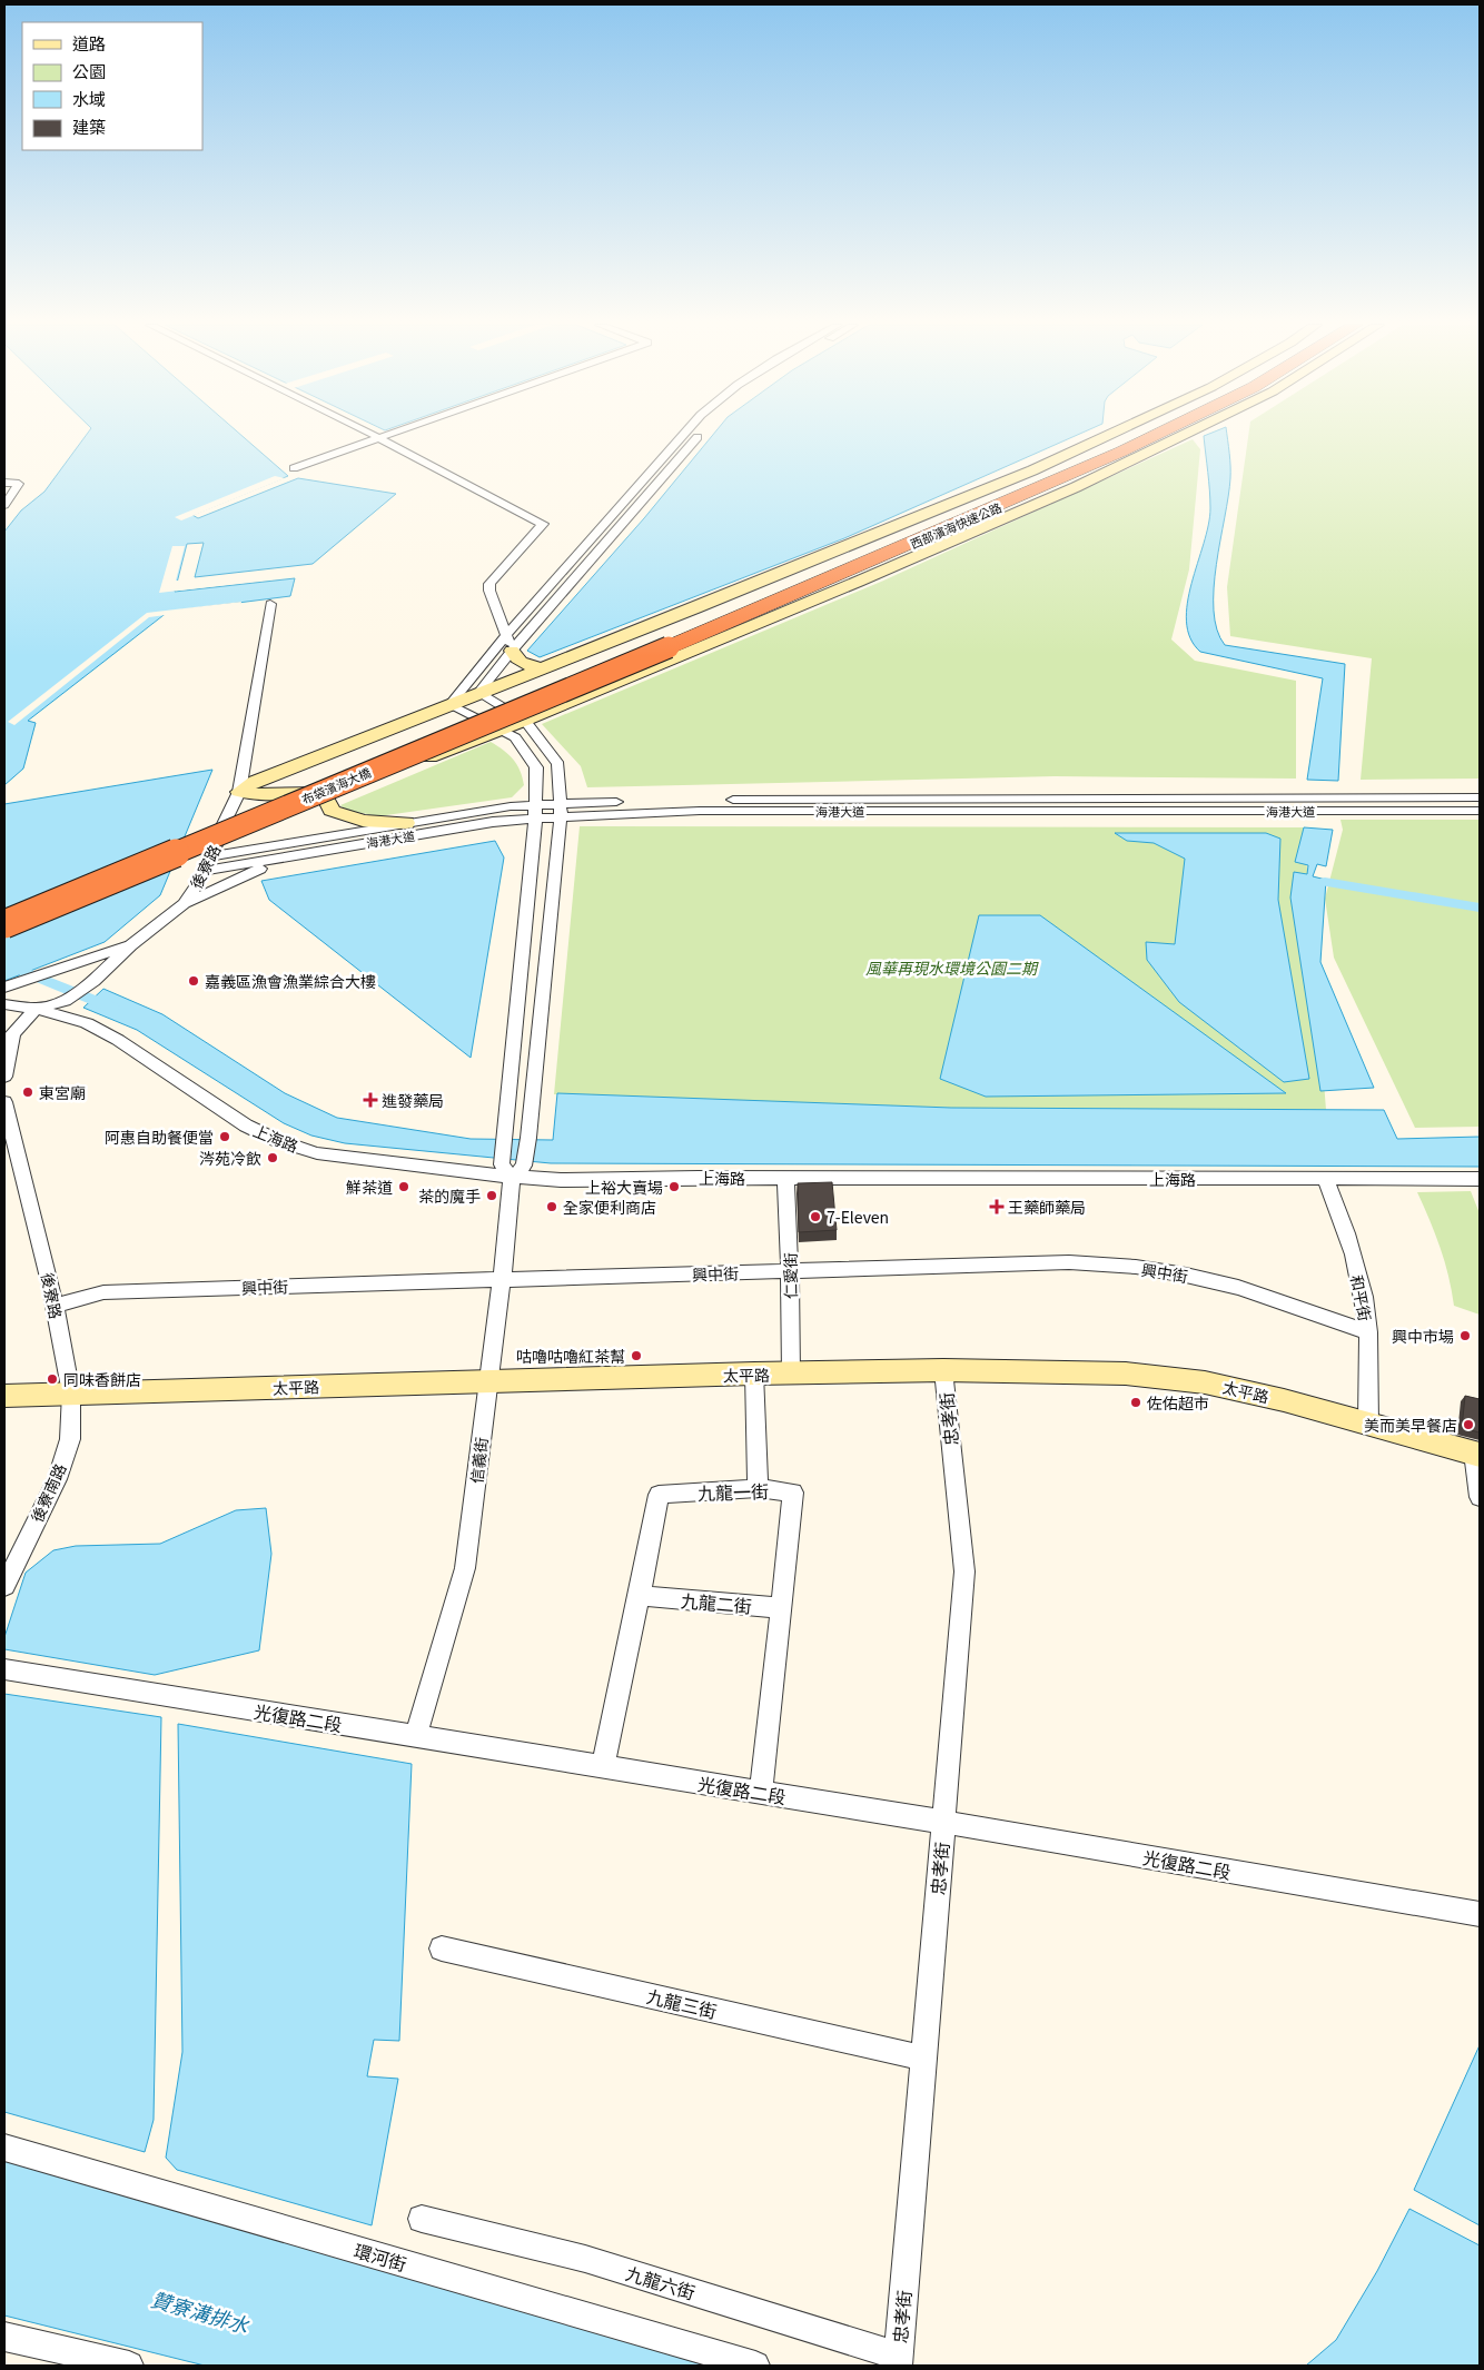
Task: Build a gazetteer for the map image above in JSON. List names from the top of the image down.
{
  "streets": {
    "highway": ["西部濱海快速公路", "布袋濱海大橋"],
    "street": [
      "海港大道",
      "後寮路",
      "上海路",
      "興中街",
      "仁愛街",
      "和平街",
      "太平路",
      "忠孝街",
      "信義街",
      "九龍一街",
      "後寮南路",
      "九龍二街",
      "光復路二段",
      "九龍三街",
      "環河街",
      "九龍六街"
    ]
  },
  "crossings": [
    ["西部濱海快速公路", "布袋濱海大橋"],
    ["海港大道", "後寮路"],
    ["後寮路", "上海路"],
    ["後寮路", "興中街"],
    ["後寮路", "太平路"],
    ["後寮路", "後寮南路"],
    ["上海路", "仁愛街"],
    ["上海路", "和平街"],
    ["上海路", "信義街"],
    ["興中街", "仁愛街"],
    ["興中街", "和平街"],
    ["興中街", "信義街"],
    ["仁愛街", "太平路"],
    ["和平街", "太平路"],
    ["太平路", "忠孝街"],
    ["太平路", "信義街"],
    ["太平路", "後寮南路"],
    ["忠孝街", "光復路二段"],
    ["忠孝街", "九龍三街"],
    ["忠孝街", "九龍六街"],
    ["信義街", "光復路二段"],
    ["九龍一街", "九龍二街"]
  ],
  "water": ["贊寮溝排水"],
  "parks": ["風華再現水環境公園二期"],
  "places": {
    "other": [
      "嘉義區漁會漁業綜合大樓",
      "東宮廟",
      "阿惠自助餐便當",
      "涔苑冷飲",
      "鮮茶道",
      "上裕大賣場",
      "茶的魔手",
      "全家便利商店",
      "7-Eleven",
      "興中市場",
      "咕嚕咕嚕紅茶幫",
      "同味香餅店",
      "佐佑超市",
      "美而美早餐店"
    ],
    "health": ["進發藥局", "王藥師藥局"]
  },
  "legend": [
    "道路",
    "公園",
    "水域",
    "建築"
  ]
}
